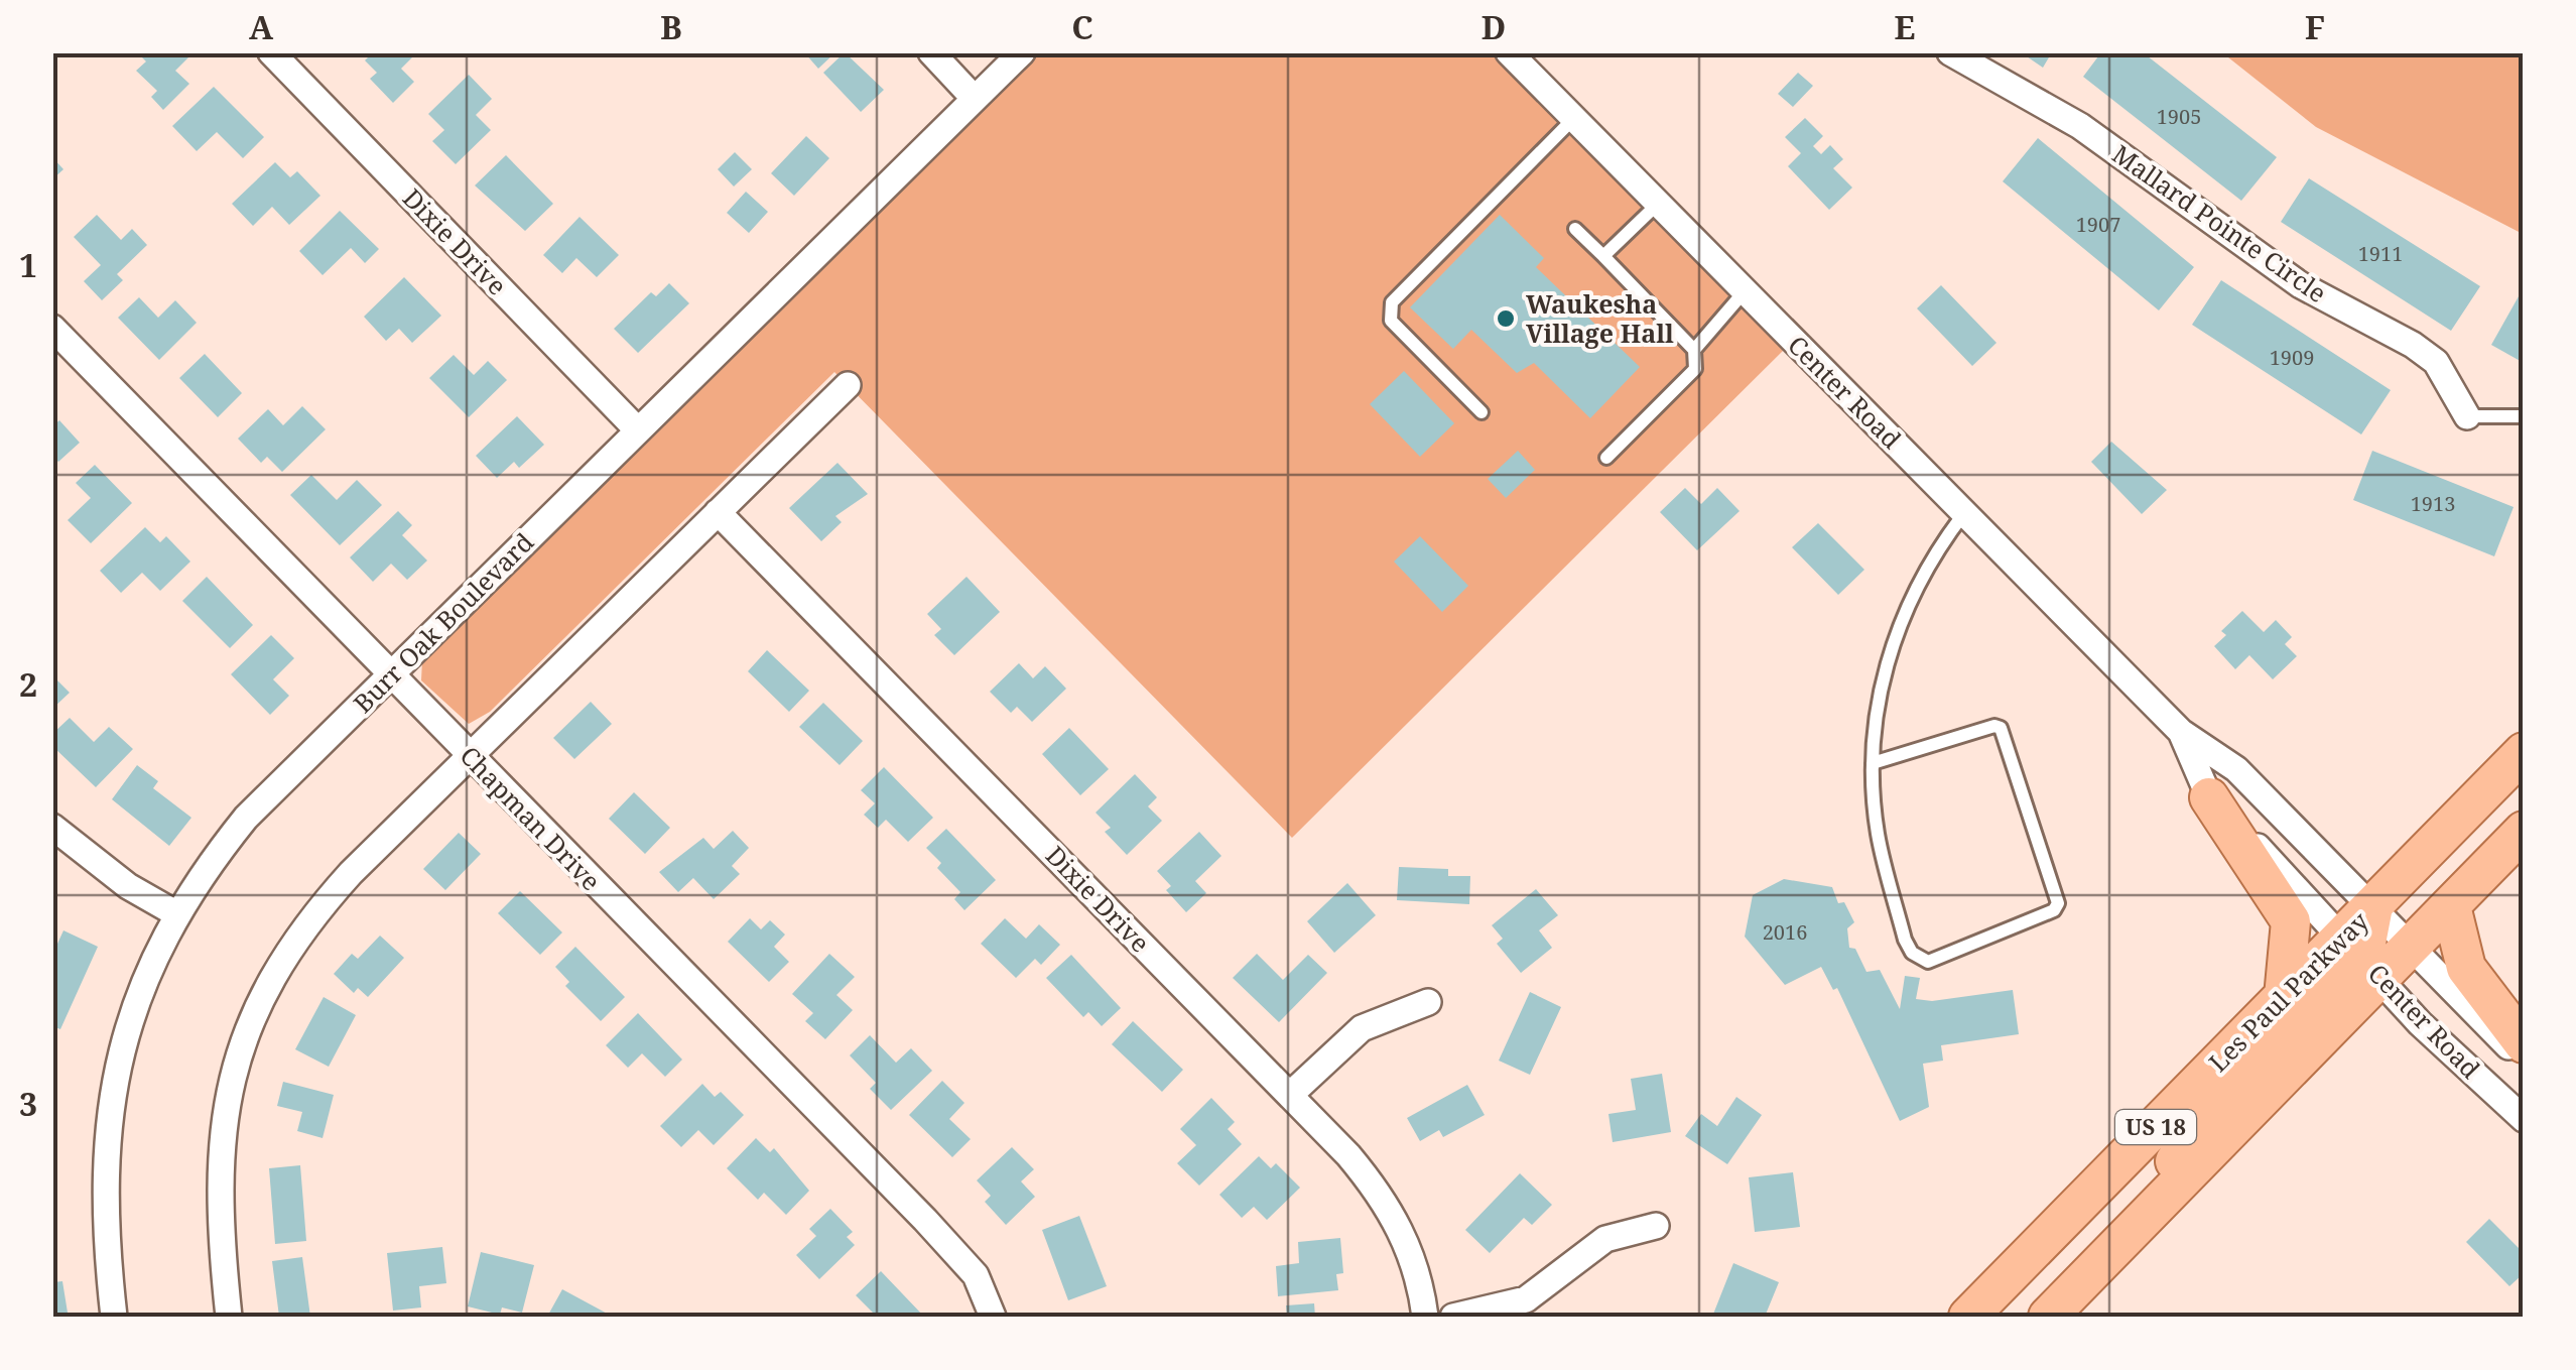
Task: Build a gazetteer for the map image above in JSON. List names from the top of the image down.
{
  "streets": {
    "main road": ["Les Paul Parkway", "US 18"],
    "street": [
      "Mallard Pointe Circle",
      "Dixie Drive",
      "Center Road",
      "Burr Oak Boulevard",
      "Chapman Drive"
    ]
  },
  "crossings": [
    ["Dixie Drive", "Burr Oak Boulevard"],
    ["Center Road", "Les Paul Parkway"],
    ["Burr Oak Boulevard", "Chapman Drive"]
  ],
  "places": ["Waukesha Village Hall"],
  "house_numbers": [
    "1905",
    "1907",
    "1911",
    "1909",
    "1913",
    "2016"
  ],
  "grid": {
    "columns": [
      "A",
      "B",
      "C",
      "D",
      "E",
      "F"
    ],
    "rows": ["1", "2", "3"]
  }
}
